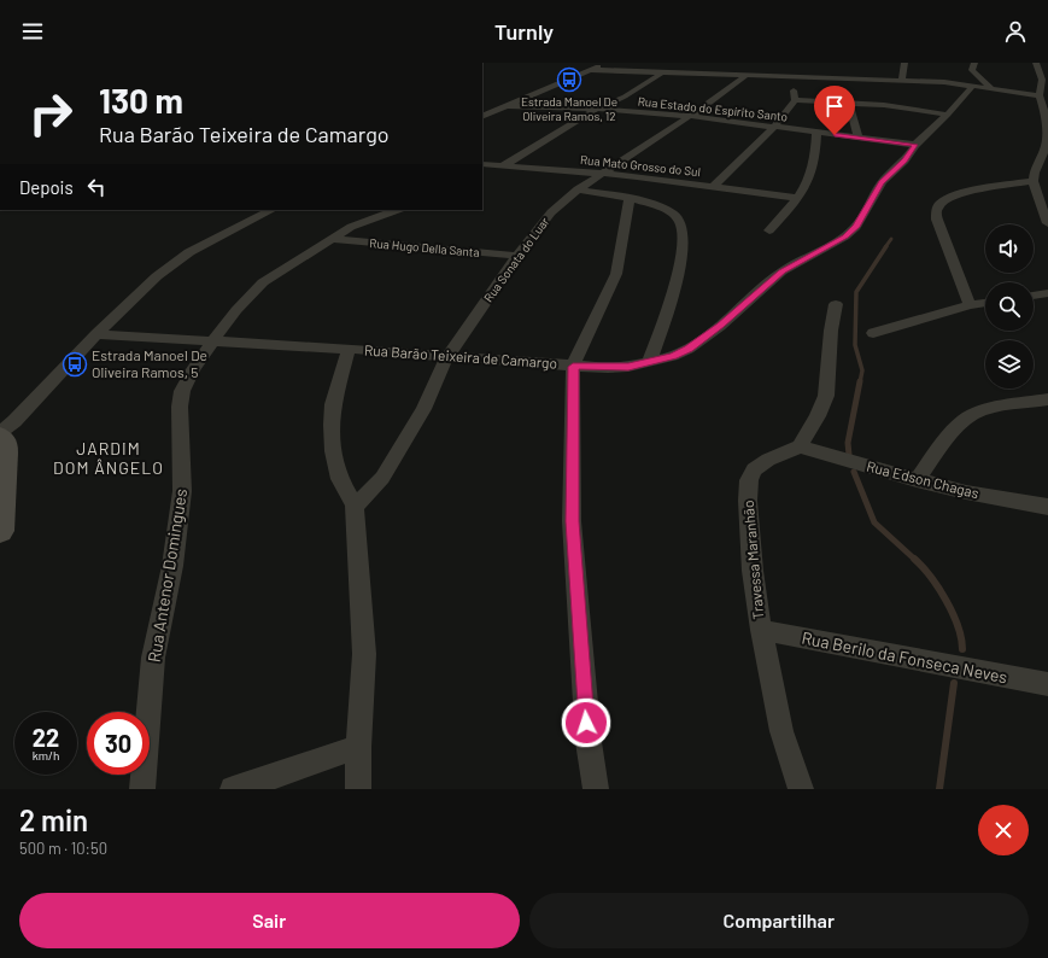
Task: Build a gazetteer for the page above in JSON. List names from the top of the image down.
{
  "streets": {
    "street": [
      "Rua Estado do Espírito Santo",
      "Rua Mato Grosso do Sul",
      "Rua Hugo Della Santa",
      "Rua Sonata do Luar",
      "Rua Barão Teixeira de Camargo",
      "Rua Edson Chagas",
      "Travessa Maranhão",
      "Rua Antenor Domingues",
      "Rua Berilo da Fonseca Neves"
    ]
  },
  "crossings": [
    ["Rua Estado do Espírito Santo", "Rua Sonata do Luar"],
    ["Rua Estado do Espírito Santo", "Rua Barão Teixeira de Camargo"],
    ["Rua Mato Grosso do Sul", "Rua Sonata do Luar"],
    ["Rua Hugo Della Santa", "Rua Sonata do Luar"],
    ["Rua Hugo Della Santa", "Rua Antenor Domingues"],
    ["Rua Sonata do Luar", "Rua Barão Teixeira de Camargo"],
    ["Rua Barão Teixeira de Camargo", "Rua Antenor Domingues"],
    ["Rua Edson Chagas", "Travessa Maranhão"],
    ["Travessa Maranhão", "Rua Berilo da Fonseca Neves"]
  ],
  "districts": ["JARDIM DOM ÂNGELO"],
  "places": {
    "bus stop": ["Estrada Manoel De Oliveira Ramos, 12", "Estrada Manoel De Oliveira Ramos, 5"]
  },
  "page": {
    "header": "Turnly",
    "turn": ["130 m", "Rua Barão Teixeira de Camargo"],
    "then": "Depois",
    "speed": "22 km/h",
    "limit": "30",
    "heading": ["2 min", "500 m · 10:50"],
    "buttons": ["Sair", "Compartilhar"]
  }
}
